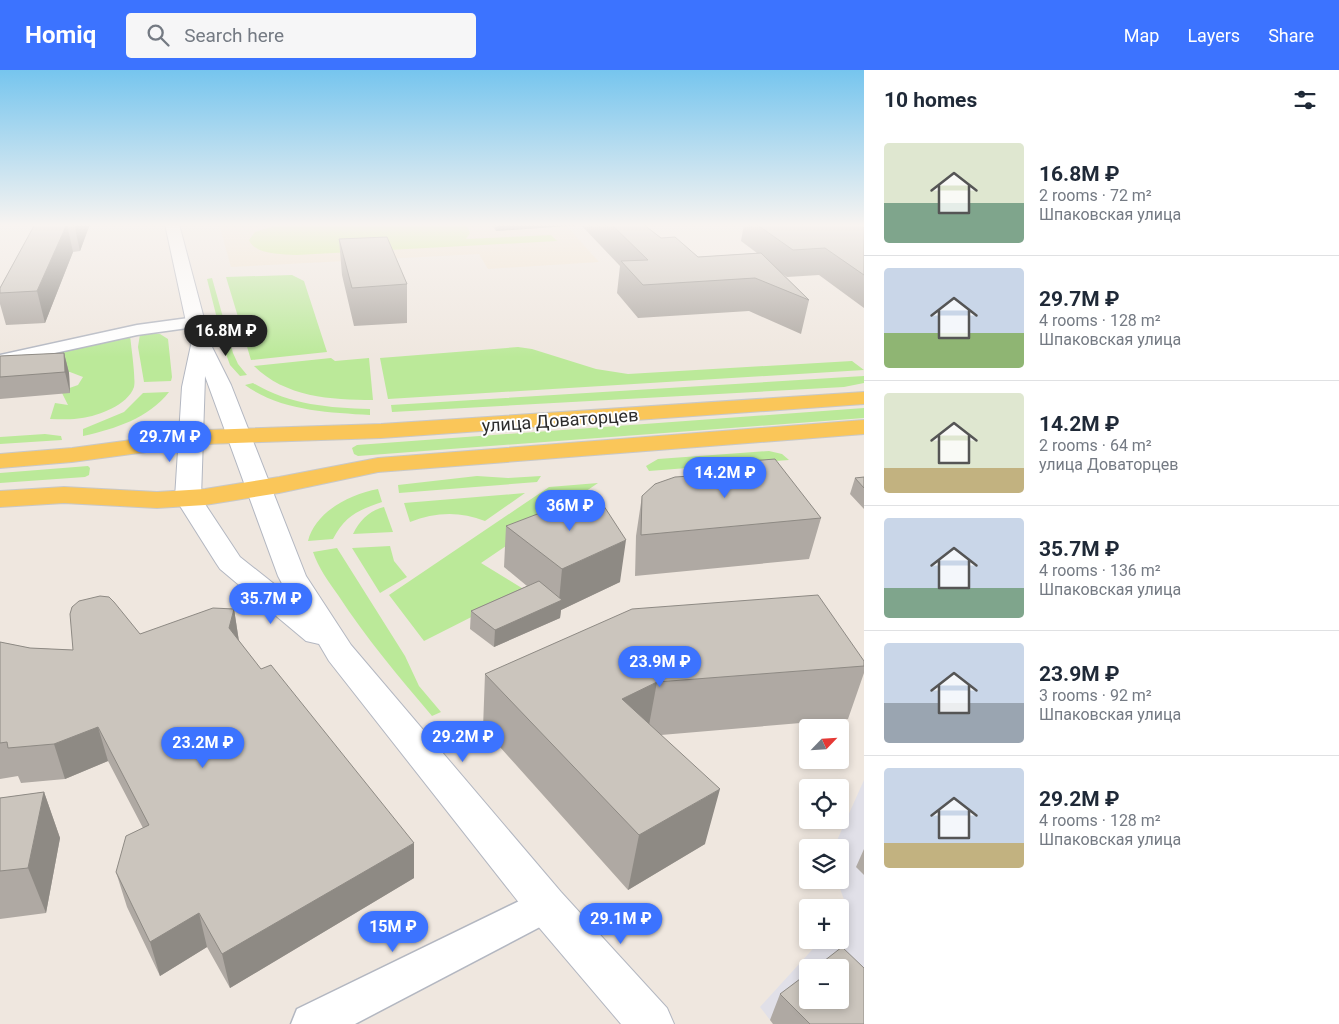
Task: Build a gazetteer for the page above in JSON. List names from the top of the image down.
{
  "streets": {
    "main road": ["улица Доваторцев"]
  },
  "north": "top right",
  "page": {
    "header": "Homiq",
    "search": "Search here",
    "nav": ["Map", "Layers", "Share"],
    "heading": "10 homes",
    "list": [
      {
        "name": "16.8M ₽",
        "note": "2 rooms · 72 m² · Шпаковская улица"
      },
      {
        "name": "29.7M ₽",
        "note": "4 rooms · 128 m² · Шпаковская улица"
      },
      {
        "name": "14.2M ₽",
        "note": "2 rooms · 64 m² · улица Доваторцев"
      },
      {
        "name": "35.7M ₽",
        "note": "4 rooms · 136 m² · Шпаковская улица"
      },
      {
        "name": "23.9M ₽",
        "note": "3 rooms · 92 m² · Шпаковская улица"
      },
      {
        "name": "29.2M ₽",
        "note": "4 rooms · 128 m² · Шпаковская улица"
      }
    ],
    "price": [
      "16.8M ₽",
      "29.7M ₽",
      "14.2M ₽",
      "36M ₽",
      "35.7M ₽",
      "23.9M ₽",
      "29.2M ₽",
      "23.2M ₽",
      "29.1M ₽",
      "15M ₽"
    ],
    "map_buttons": ["+", "−"]
  }
}
